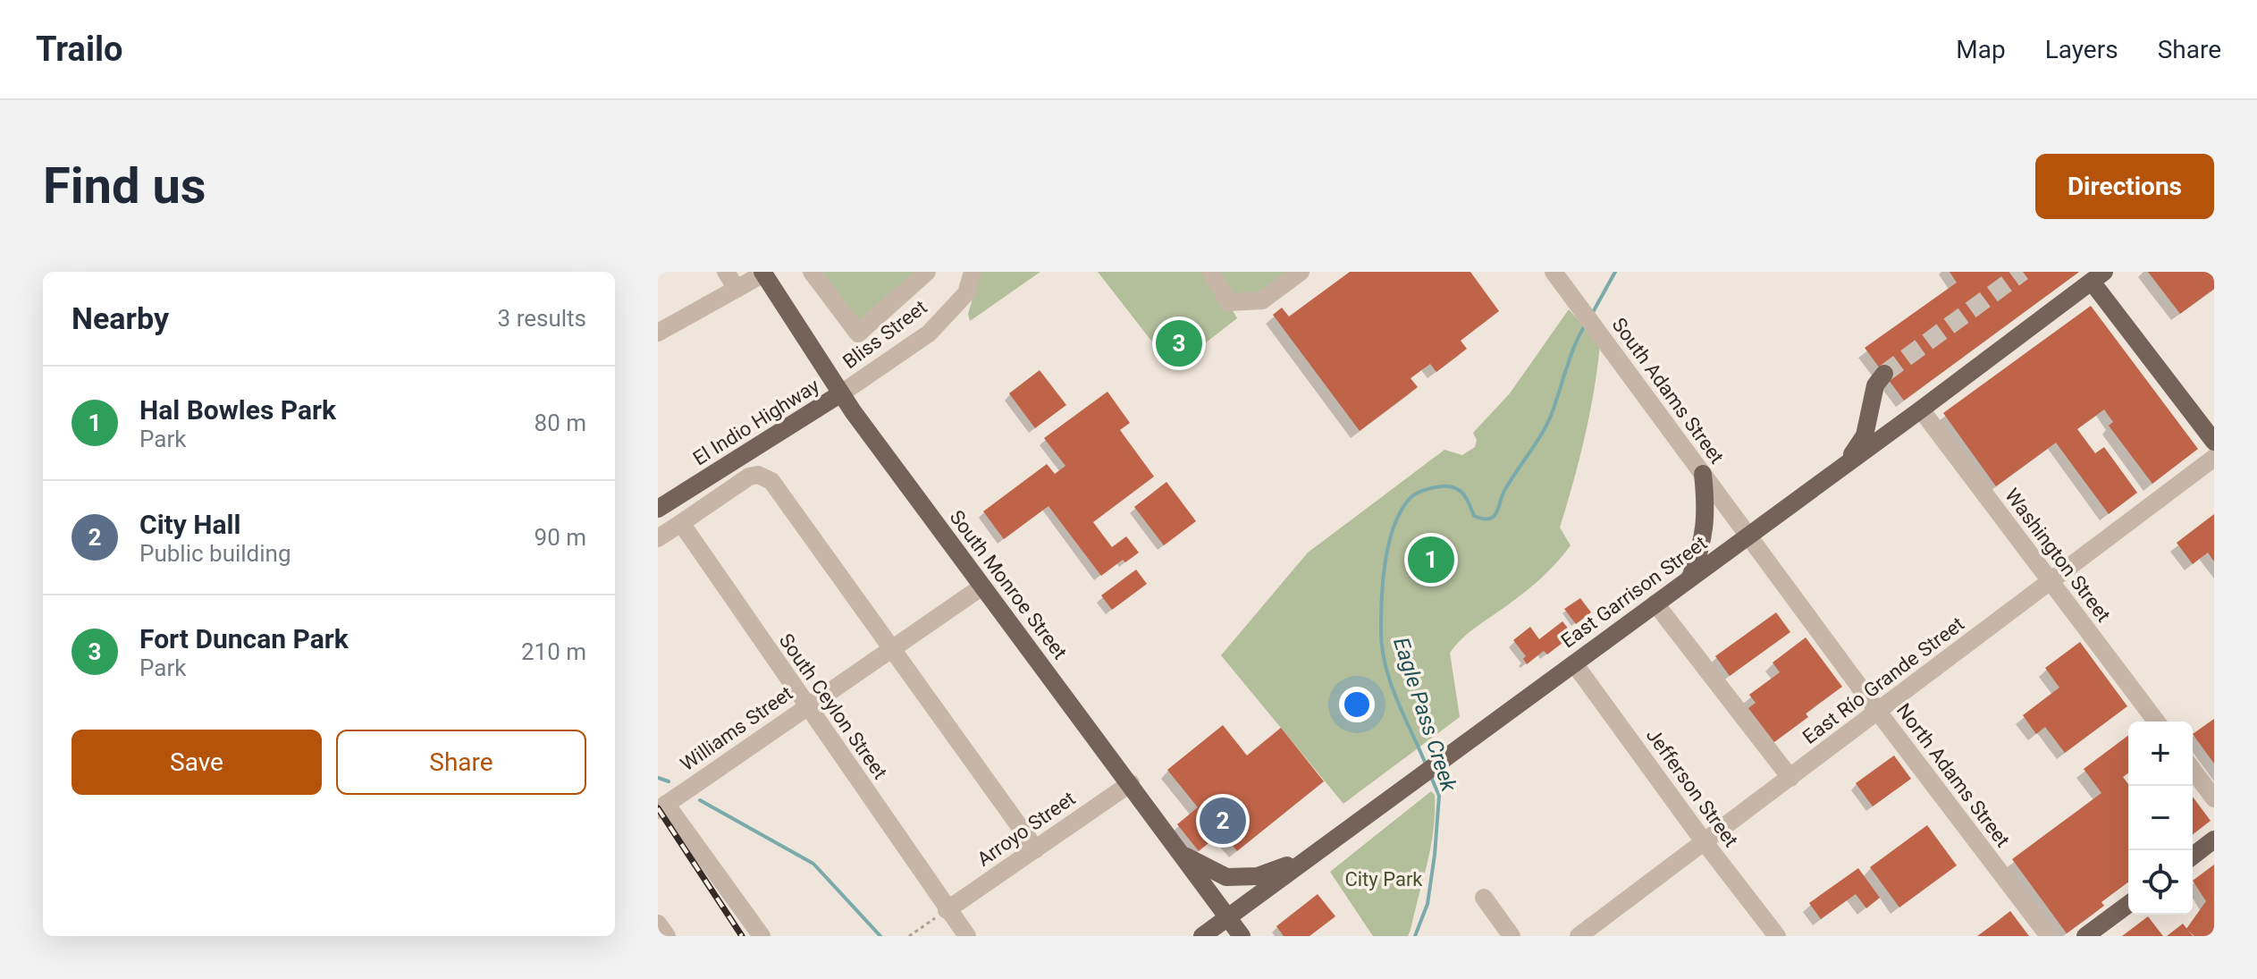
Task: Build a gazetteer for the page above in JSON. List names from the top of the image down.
{
  "streets": {
    "main road": ["El Indio Highway", "South Monroe Street", "East Garrison Street"],
    "street": [
      "Bliss Street",
      "South Adams Street",
      "Washington Street",
      "East Río Grande Street",
      "South Ceylon Street",
      "Williams Street",
      "North Adams Street",
      "Jefferson Street",
      "Arroyo Street"
    ]
  },
  "crossings": [
    ["Bliss Street", "El Indio Highway"],
    ["Bliss Street", "South Monroe Street"],
    ["South Adams Street", "East Garrison Street"],
    ["South Adams Street", "North Adams Street"],
    ["El Indio Highway", "South Monroe Street"],
    ["Washington Street", "East Garrison Street"],
    ["Washington Street", "East Río Grande Street"],
    ["South Monroe Street", "East Garrison Street"],
    ["South Monroe Street", "Williams Street"],
    ["South Monroe Street", "Arroyo Street"],
    ["East Garrison Street", "North Adams Street"],
    ["East Garrison Street", "Jefferson Street"],
    ["East Río Grande Street", "North Adams Street"],
    ["East Río Grande Street", "Jefferson Street"],
    ["South Ceylon Street", "Williams Street"],
    ["South Ceylon Street", "Arroyo Street"]
  ],
  "water": ["Eagle Pass Creek"],
  "parks": ["City Park"],
  "page": {
    "header": "Trailo",
    "nav": ["Map", "Layers", "Share"],
    "buttons": [
      "Directions",
      ["Save", "Share"]
    ],
    "title": "Find us",
    "heading": ["Nearby", "3 results"],
    "pins": ["3", "1", "2"],
    "list": [
      {
        "mark": "1",
        "name": "Hal Bowles Park",
        "note": "Park",
        "value": "80 m"
      },
      {
        "mark": "2",
        "name": "City Hall",
        "note": "Public building",
        "value": "90 m"
      },
      {
        "mark": "3",
        "name": "Fort Duncan Park",
        "note": "Park",
        "value": "210 m"
      }
    ],
    "map_buttons": ["+", "−"]
  }
}
